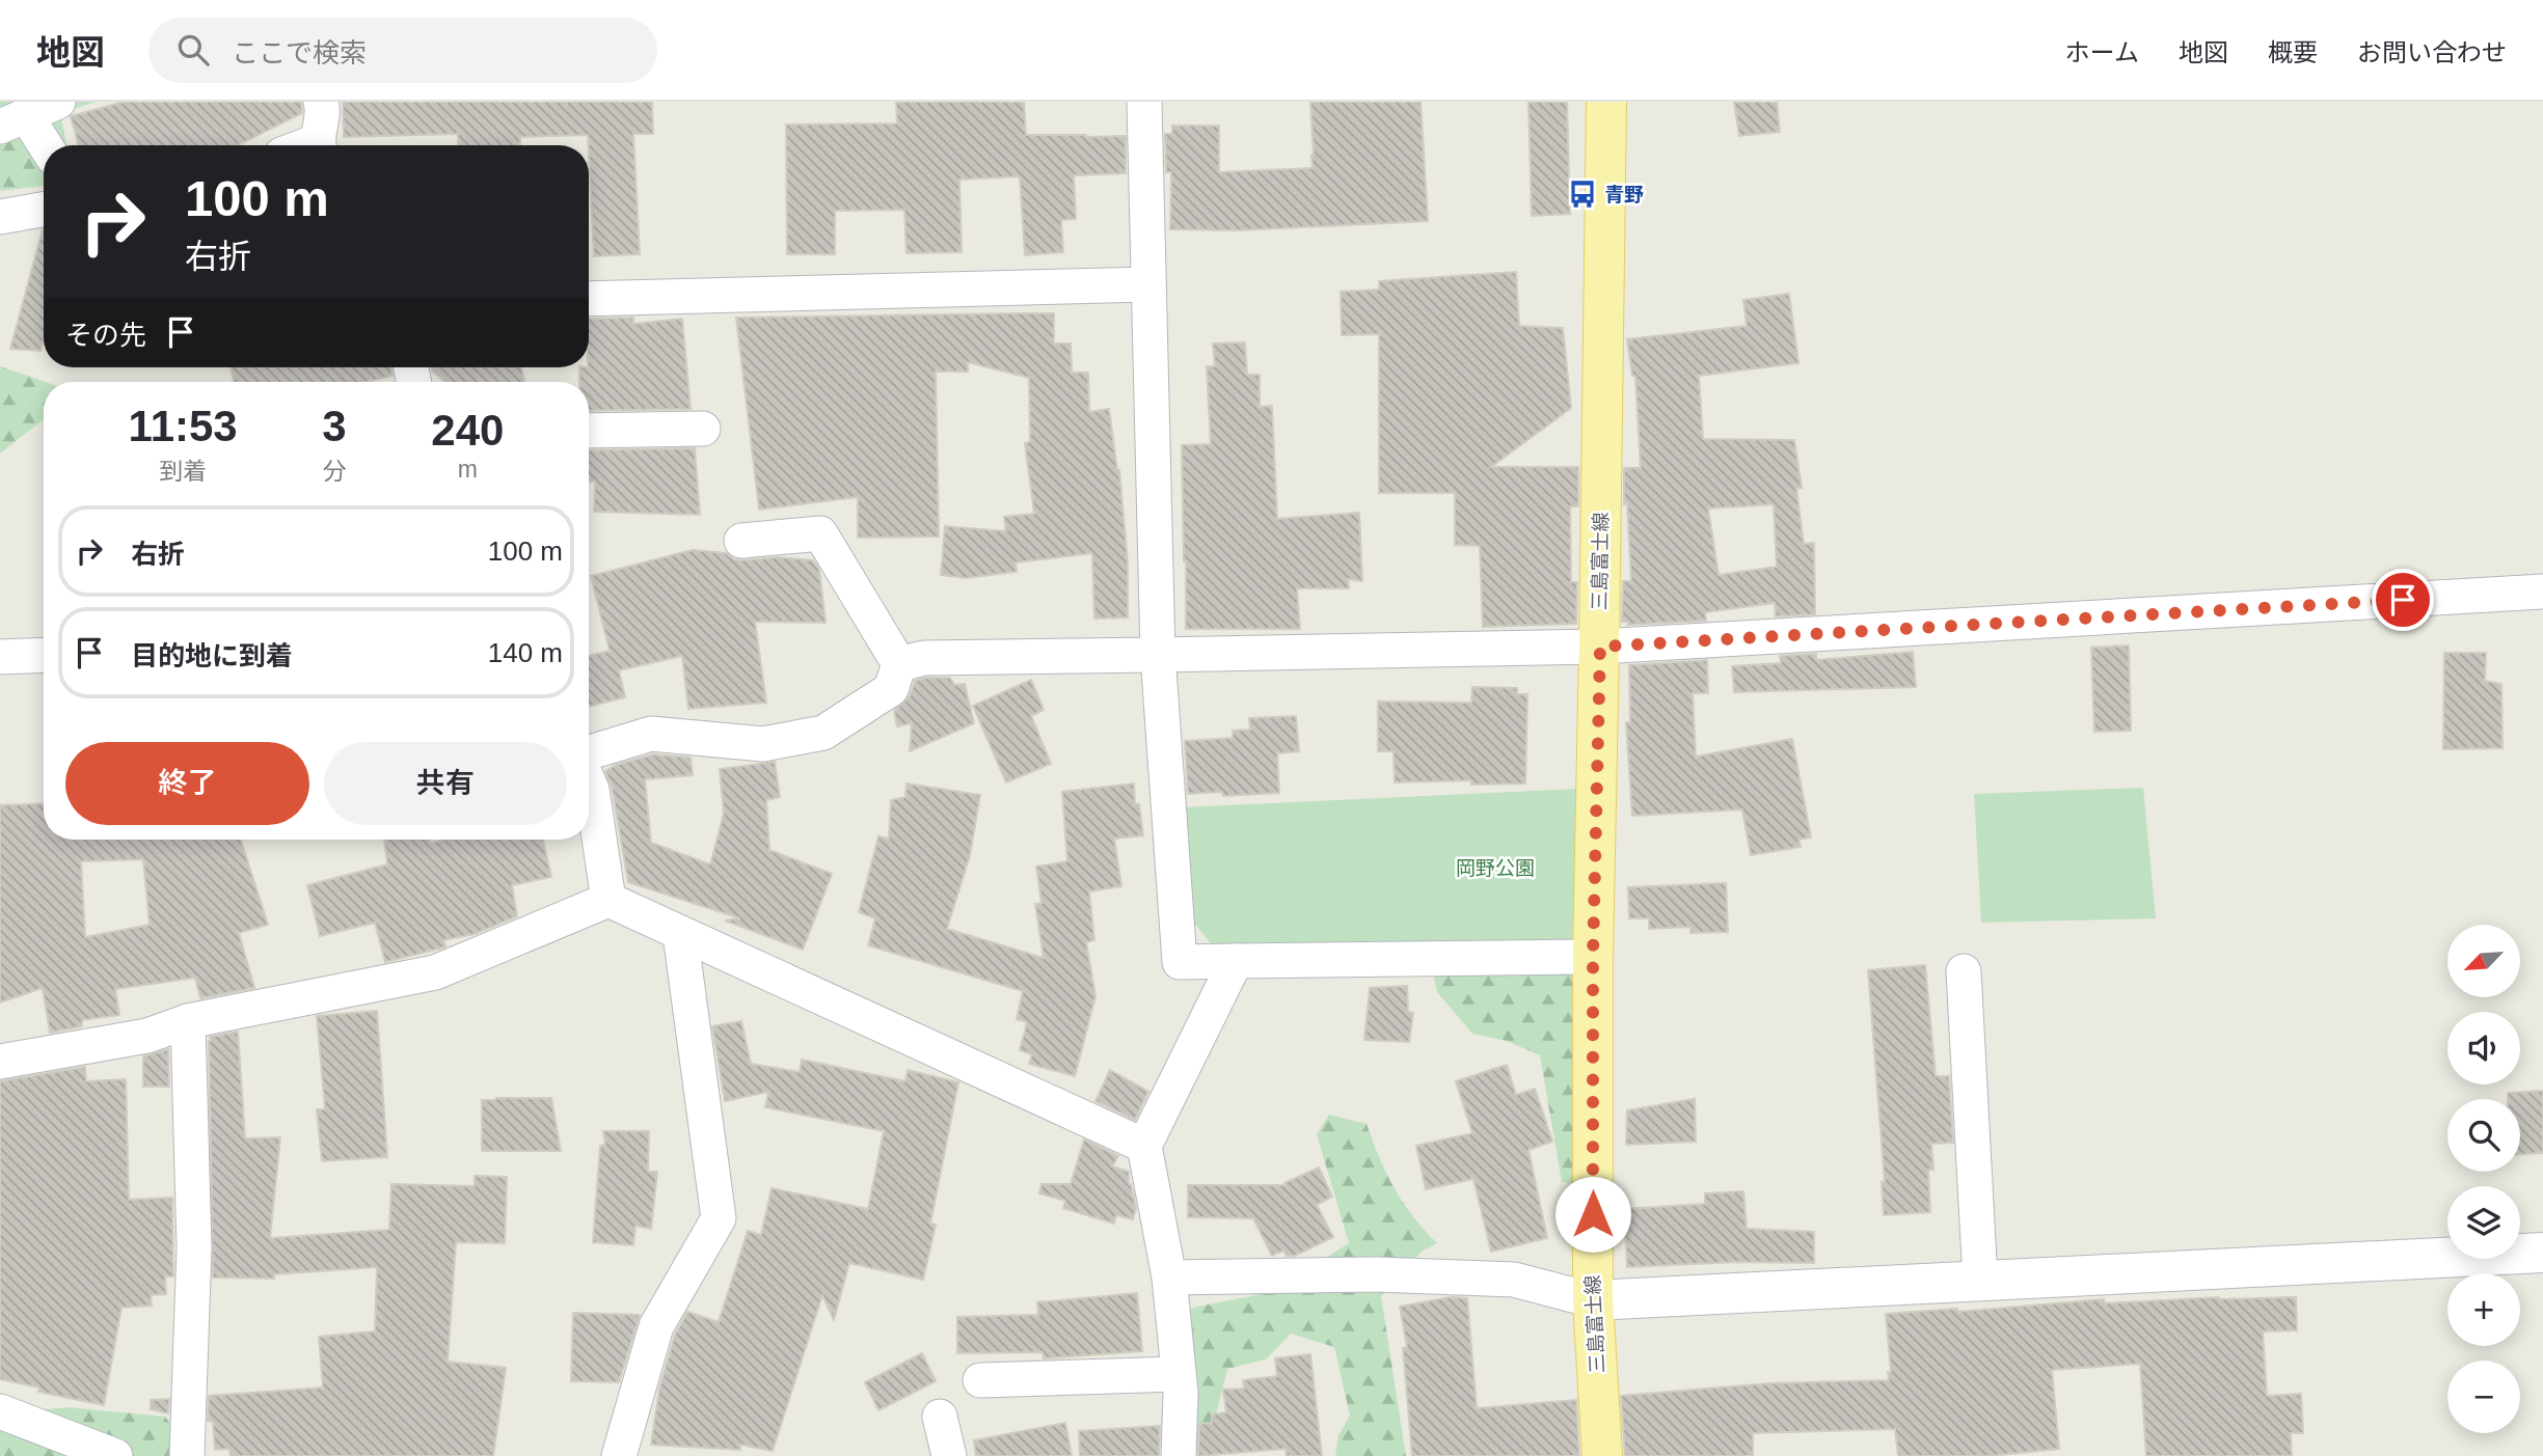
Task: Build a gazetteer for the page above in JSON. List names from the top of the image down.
{
  "streets": {
    "main road": ["三島富士線"]
  },
  "parks": ["岡野公園"],
  "places": {
    "bus stop": ["青野"]
  },
  "north": "bottom left",
  "page": {
    "header": "地図",
    "search": "ここで検索",
    "nav": [
      "ホーム",
      "地図",
      "概要",
      "お問い合わせ"
    ],
    "turn": ["100 m", "右折"],
    "then": "その先",
    "eta": [
      "11:53",
      "到着",
      "3",
      "分",
      "240",
      "m"
    ],
    "list": [
      {
        "name": "右折",
        "value": "100 m"
      },
      {
        "name": "目的地に到着",
        "value": "140 m"
      }
    ],
    "buttons": ["終了", "共有"],
    "map_buttons": ["+", "−"]
  }
}
